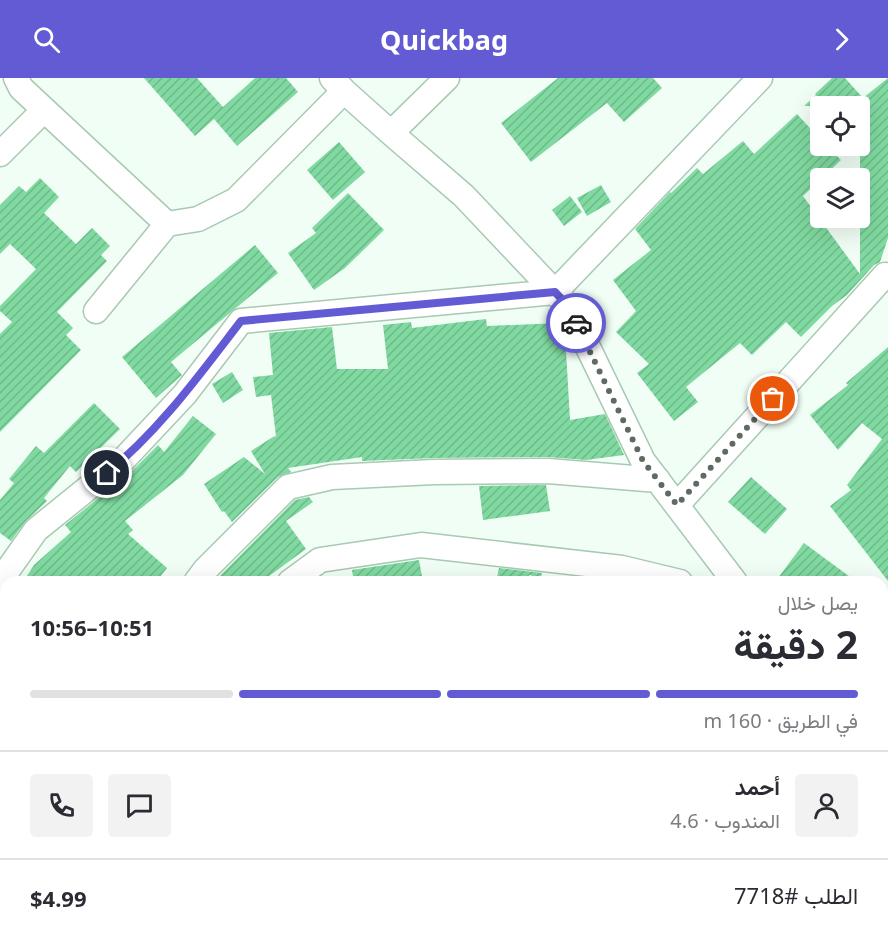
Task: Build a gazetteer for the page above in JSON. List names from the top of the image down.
{
  "page": {
    "header": "Quickbag",
    "heading": ["2 دقيقة", "يصل خلال", "10:51–10:56"],
    "panel": [
      "أحمد",
      "المندوب · 4.6",
      "الطلب #7718",
      "$4.99"
    ],
    "bar": "في الطريق · 160 m"
  }
}
